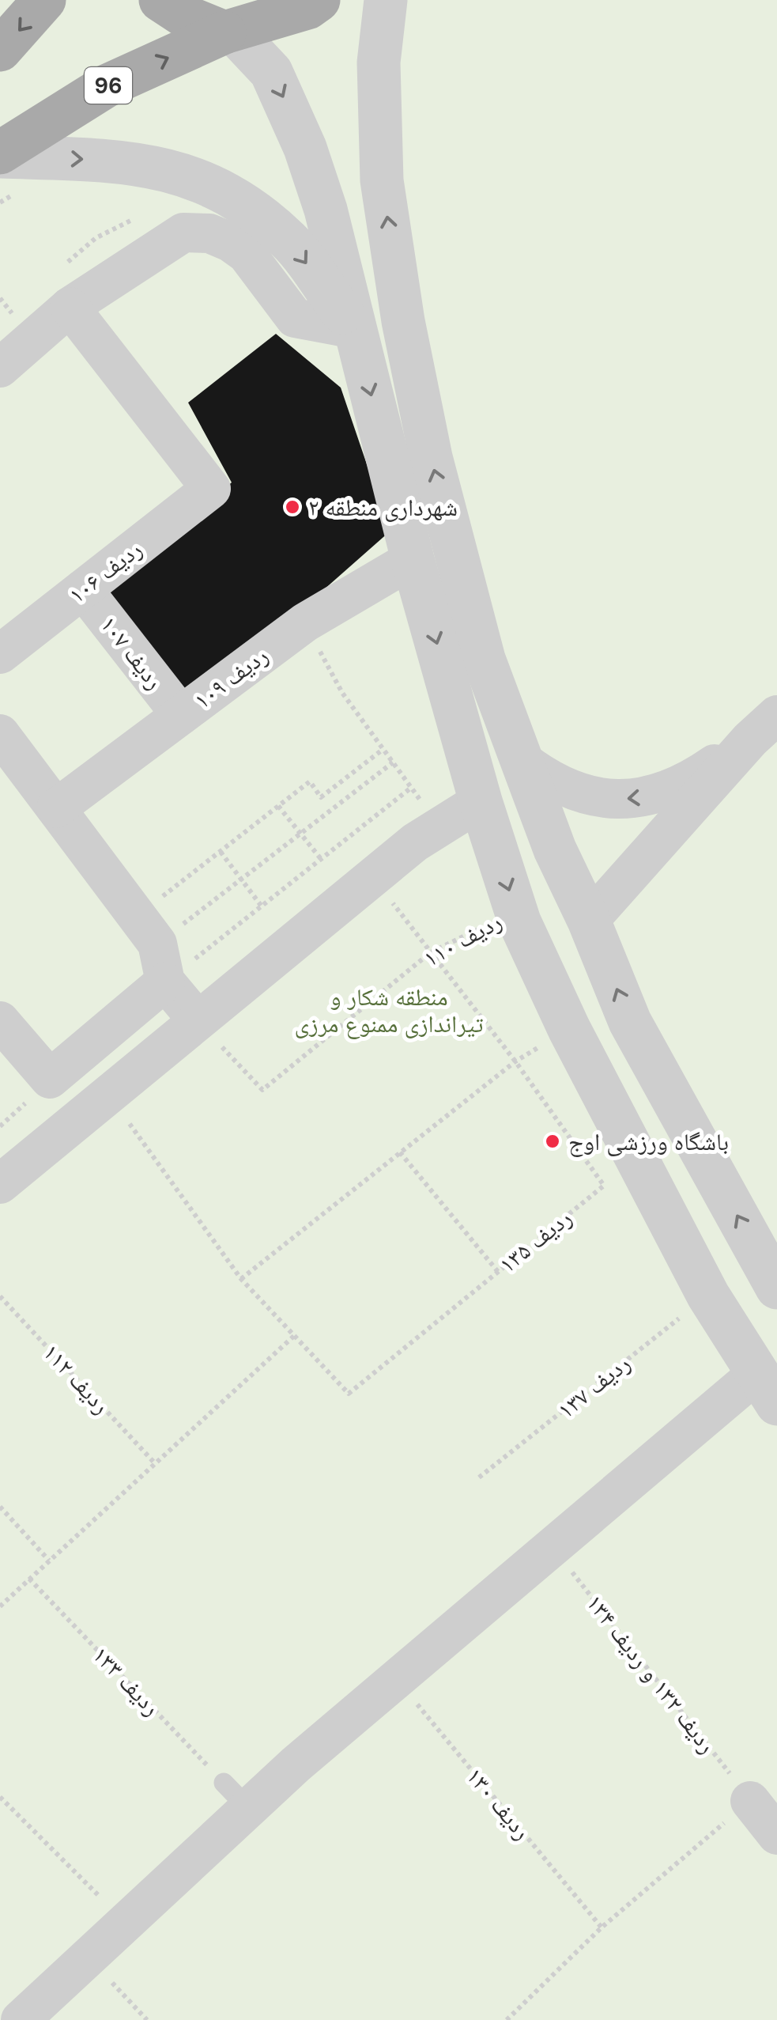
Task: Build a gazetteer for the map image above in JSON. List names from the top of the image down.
{
  "streets": {
    "main road": ["96"],
    "street": ["ردیف ۱۰۶", "ردیف ۱۰۷", "ردیف ۱۰۹"],
    "path": [
      "ردیف ۱۱۰",
      "ردیف ۱۳۵",
      "ردیف ۱۱۲",
      "ردیف ۱۳۷",
      "ردیف ۱۳۲ و ردیف ۱۳۴",
      "ردیف ۱۳۳",
      "ردیف ۱۳۰"
    ]
  },
  "crossings": [
    ["ردیف ۱۰۶", "ردیف ۱۰۷"],
    ["ردیف ۱۰۷", "ردیف ۱۰۹"]
  ],
  "parks": ["منطقه شکار و تیراندازی ممنوع مرزی"],
  "places": ["شهرداری منطقه ۲", "باشگاه ورزشی اوج"]
}
